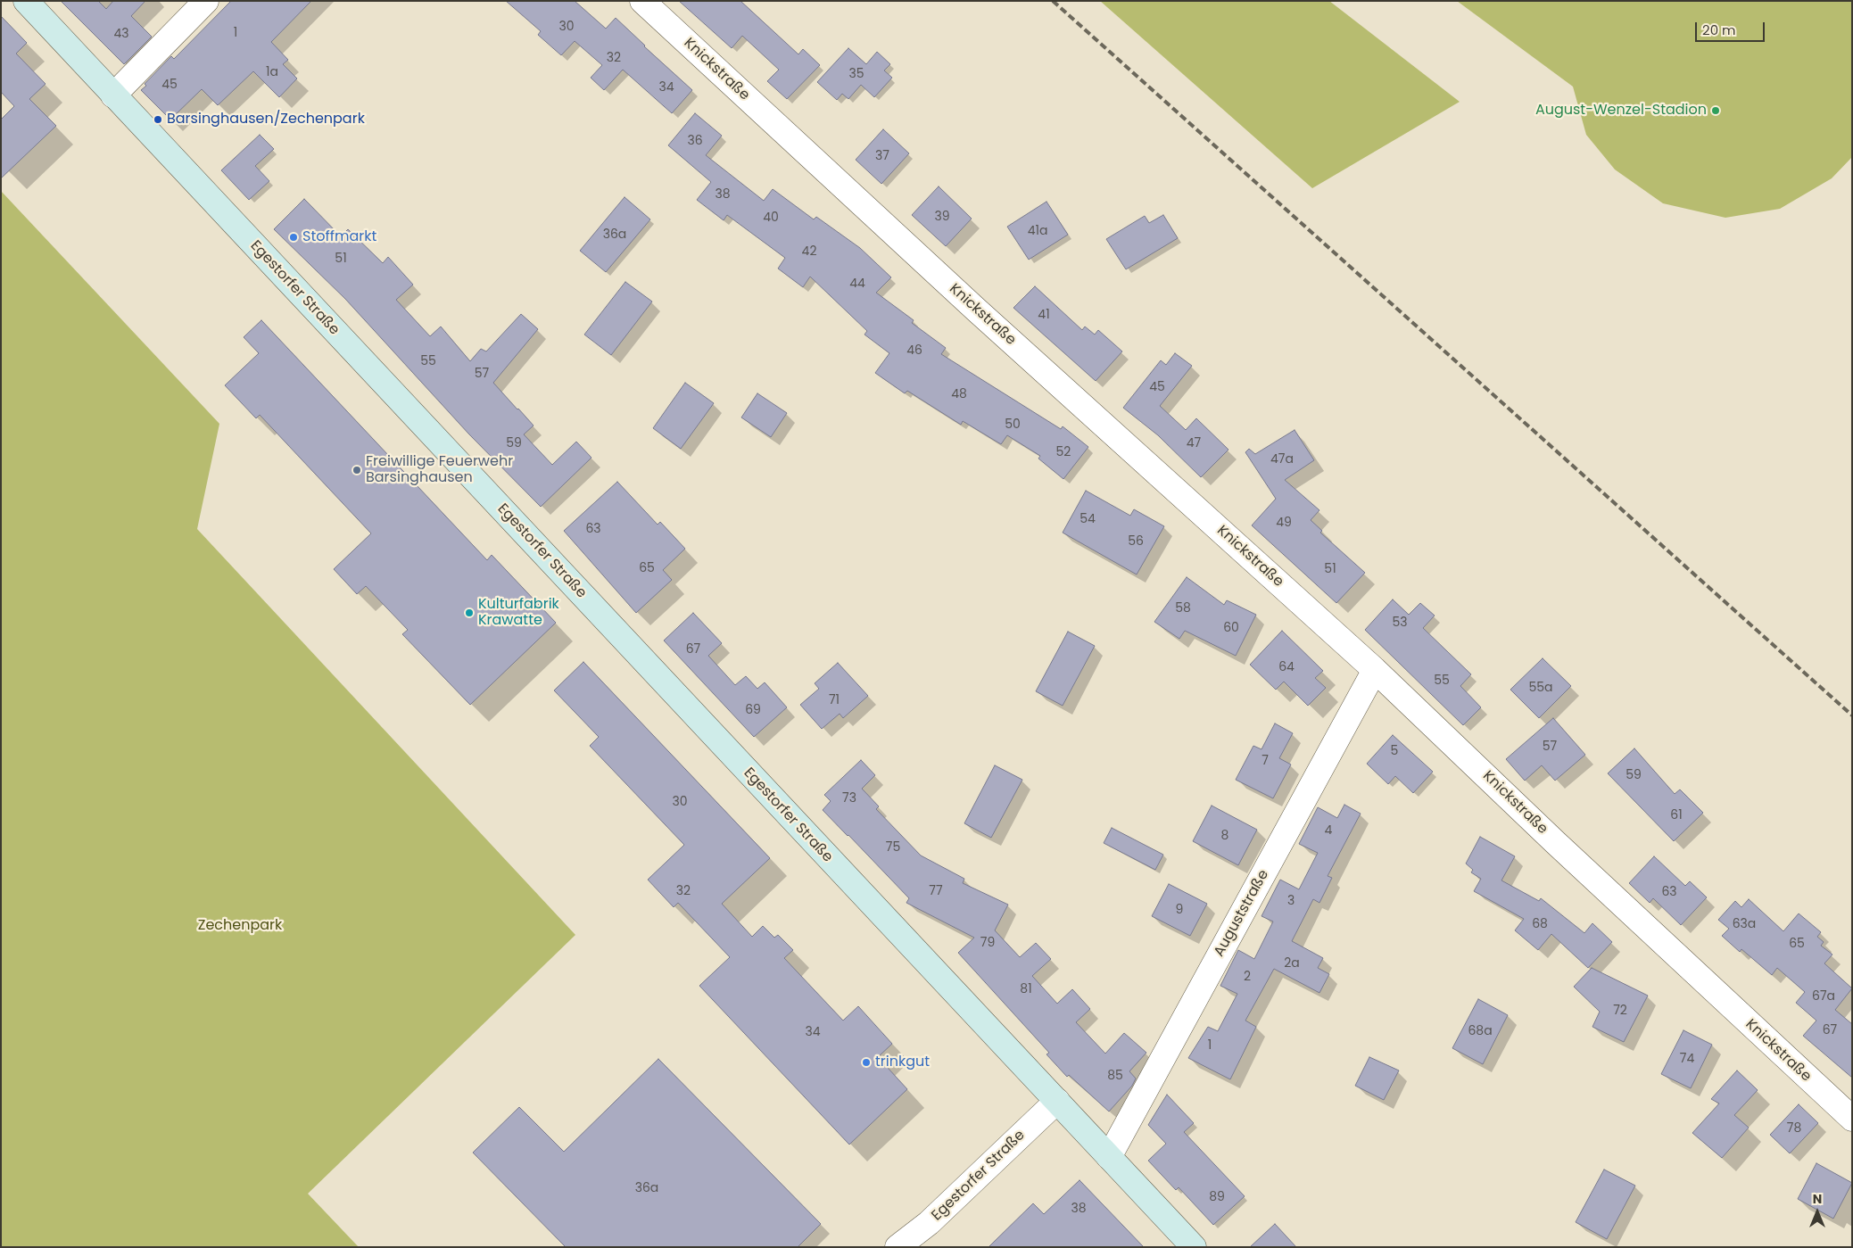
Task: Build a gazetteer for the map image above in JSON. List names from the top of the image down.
{
  "streets": {
    "main road": ["Egestorfer Straße"],
    "street": ["Knickstraße", "Auguststraße"]
  },
  "crossings": [
    ["Knickstraße", "Auguststraße"],
    ["Egestorfer Straße", "Auguststraße"]
  ],
  "parks": ["Zechenpark"],
  "places": [
    "August-Wenzel-Stadion",
    "Barsinghausen/Zechenpark",
    "Stoffmarkt",
    "Freiwillige Feuerwehr Barsinghausen",
    "Kulturfabrik Krawatte",
    "trinkgut"
  ],
  "house_numbers": [
    "30",
    "1",
    "43",
    "32",
    "1a",
    "35",
    "45",
    "34",
    "36",
    "37",
    "38",
    "39",
    "40",
    "41a",
    "36a",
    "42",
    "51",
    "44",
    "41",
    "46",
    "55",
    "57",
    "45",
    "48",
    "50",
    "59",
    "47",
    "52",
    "47a",
    "54",
    "49",
    "63",
    "56",
    "65",
    "51",
    "58",
    "53",
    "60",
    "67",
    "64",
    "55",
    "55a",
    "71",
    "69",
    "57",
    "5",
    "7",
    "59",
    "73",
    "30",
    "61",
    "4",
    "8",
    "75",
    "32",
    "77",
    "63",
    "3",
    "9",
    "68",
    "63a",
    "79",
    "65",
    "2a",
    "2",
    "81",
    "67a",
    "72",
    "67",
    "68a",
    "34",
    "1",
    "74",
    "85",
    "78",
    "36a",
    "89",
    "38"
  ],
  "scale_bar": "20 m",
  "north": "top"
}
